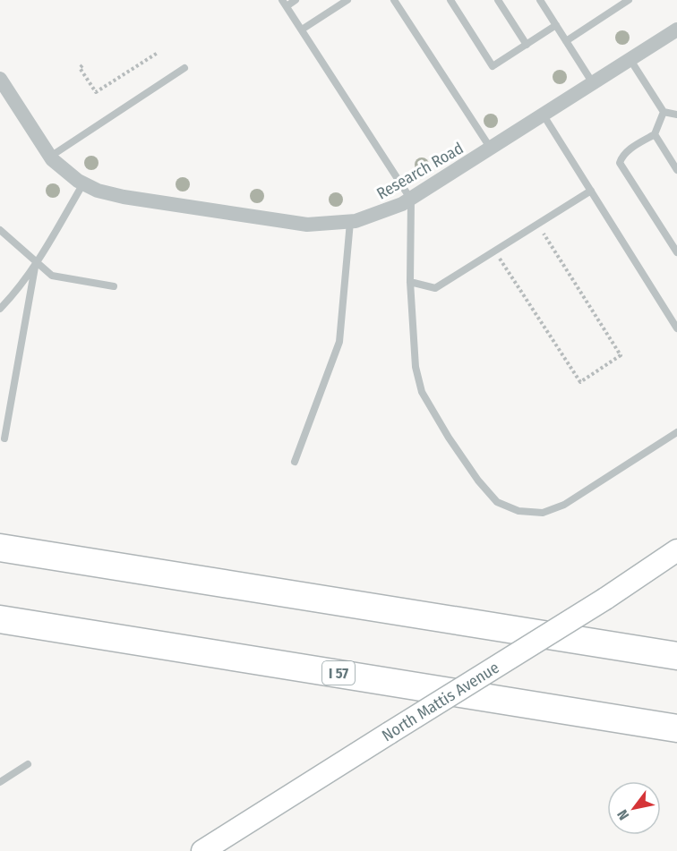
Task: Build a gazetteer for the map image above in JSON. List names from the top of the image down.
{
  "streets": {
    "highway": ["I 57"],
    "street": ["Research Road", "North Mattis Avenue"]
  },
  "north": "bottom left"
}
